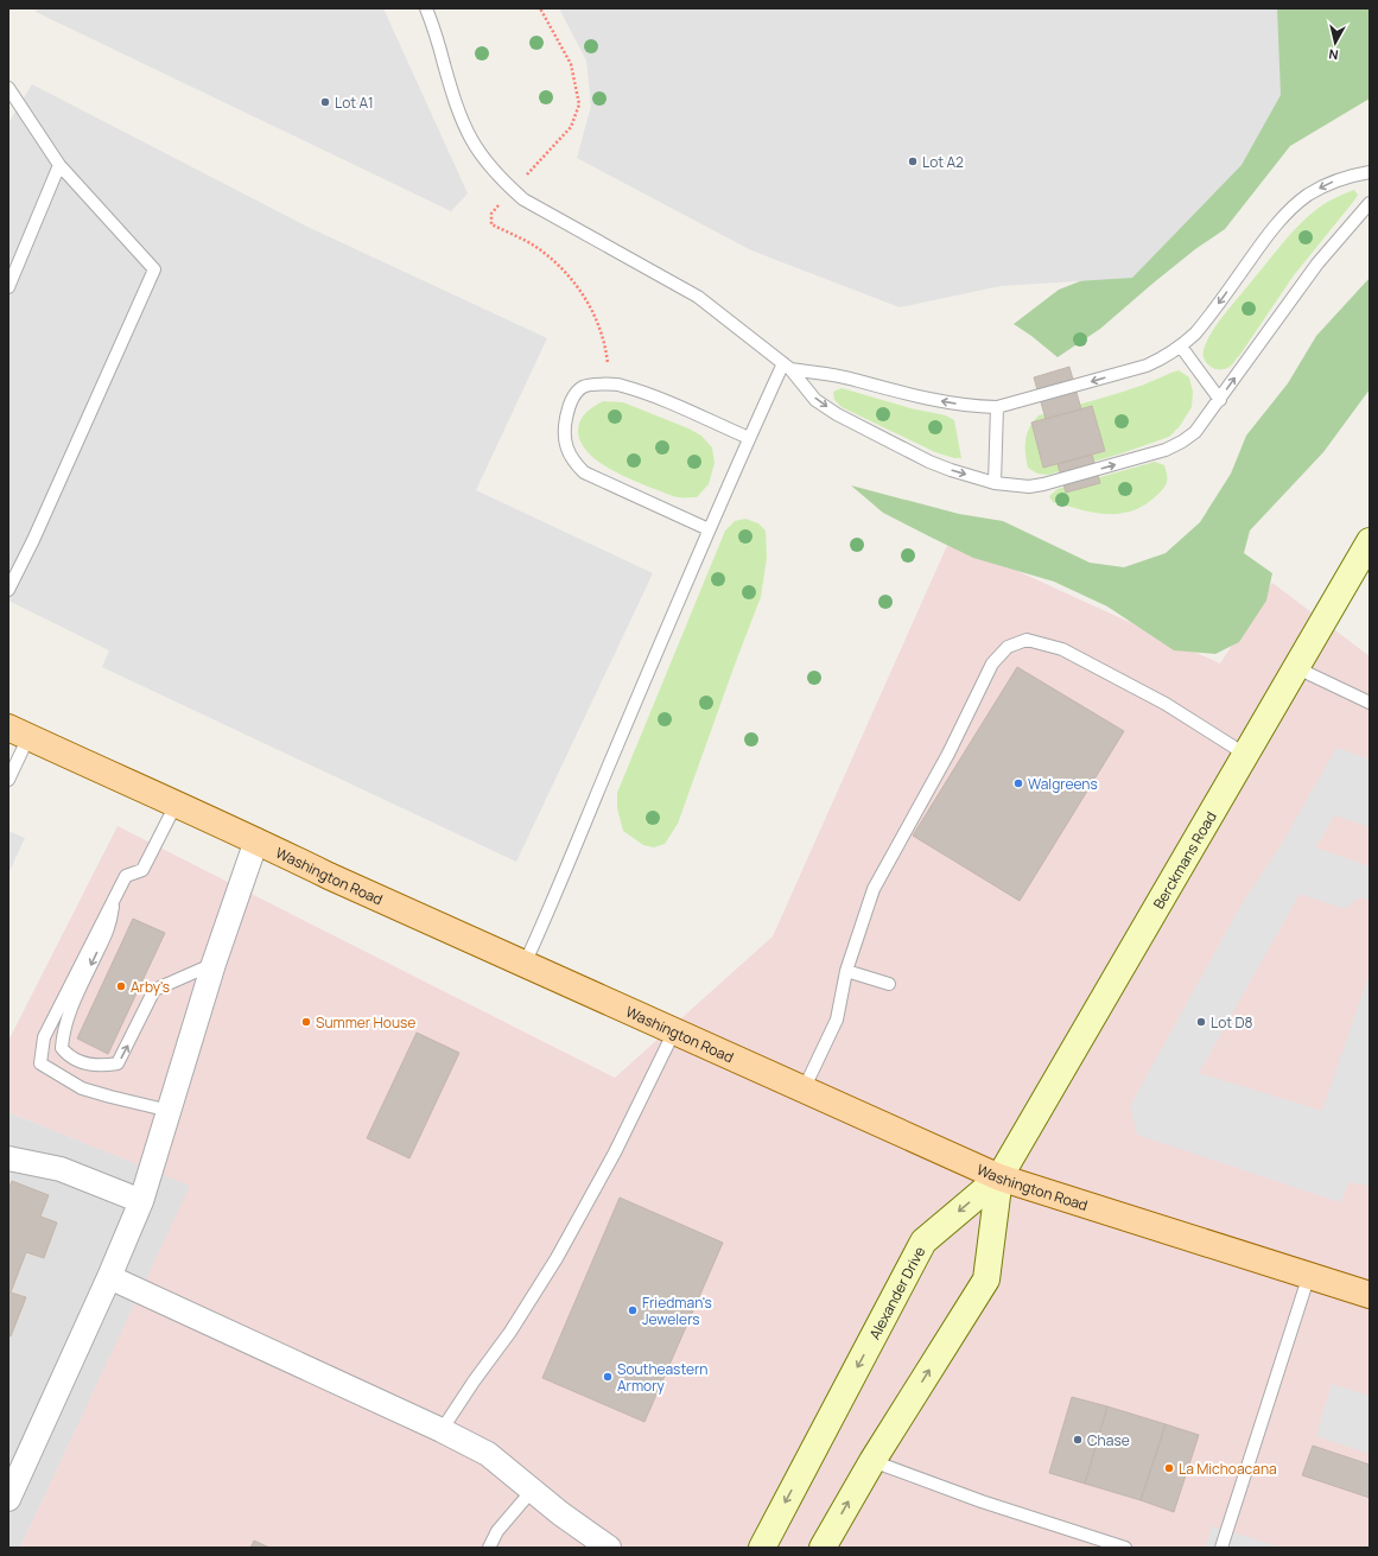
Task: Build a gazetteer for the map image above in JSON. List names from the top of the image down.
{
  "streets": {
    "main road": ["Berckmans Road", "Washington Road", "Alexander Drive"]
  },
  "crossings": [
    ["Berckmans Road", "Washington Road"],
    ["Berckmans Road", "Alexander Drive"],
    ["Washington Road", "Alexander Drive"]
  ],
  "places": [
    "Lot A1",
    "Lot A2",
    "Walgreens",
    "Arby's",
    "Summer House",
    "Lot D8",
    "Friedman's Jewelers",
    "Southeastern Armory",
    "Chase",
    "La Michoacana"
  ],
  "north": "bottom"
}
